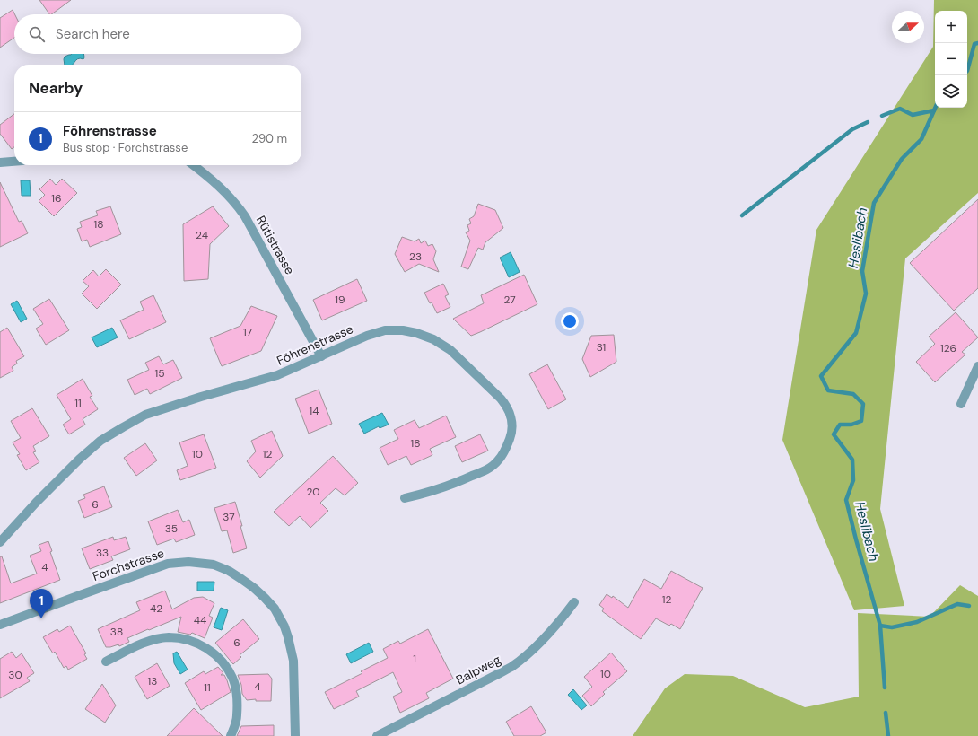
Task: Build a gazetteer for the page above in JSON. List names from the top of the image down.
{
  "streets": {
    "street": [
      "Rütistrasse",
      "Föhrenstrasse",
      "Forchstrasse",
      "Balpweg"
    ]
  },
  "crossings": [
    ["Rütistrasse", "Föhrenstrasse"]
  ],
  "water": ["Heslibach"],
  "house_numbers": [
    "16",
    "18",
    "24",
    "23",
    "19",
    "27",
    "17",
    "31",
    "126",
    "15",
    "11",
    "14",
    "18",
    "10",
    "12",
    "20",
    "6",
    "37",
    "35",
    "33",
    "4",
    "12",
    "42",
    "44",
    "38",
    "6",
    "1",
    "10",
    "30",
    "13",
    "4",
    "11"
  ],
  "north": "right",
  "page": {
    "map_buttons": ["+", "−"],
    "search": "Search here",
    "heading": "Nearby",
    "list": [
      {
        "mark": "1",
        "name": "Föhrenstrasse",
        "note": "Bus stop · Forchstrasse",
        "value": "290 m"
      }
    ],
    "pins": "1"
  }
}
